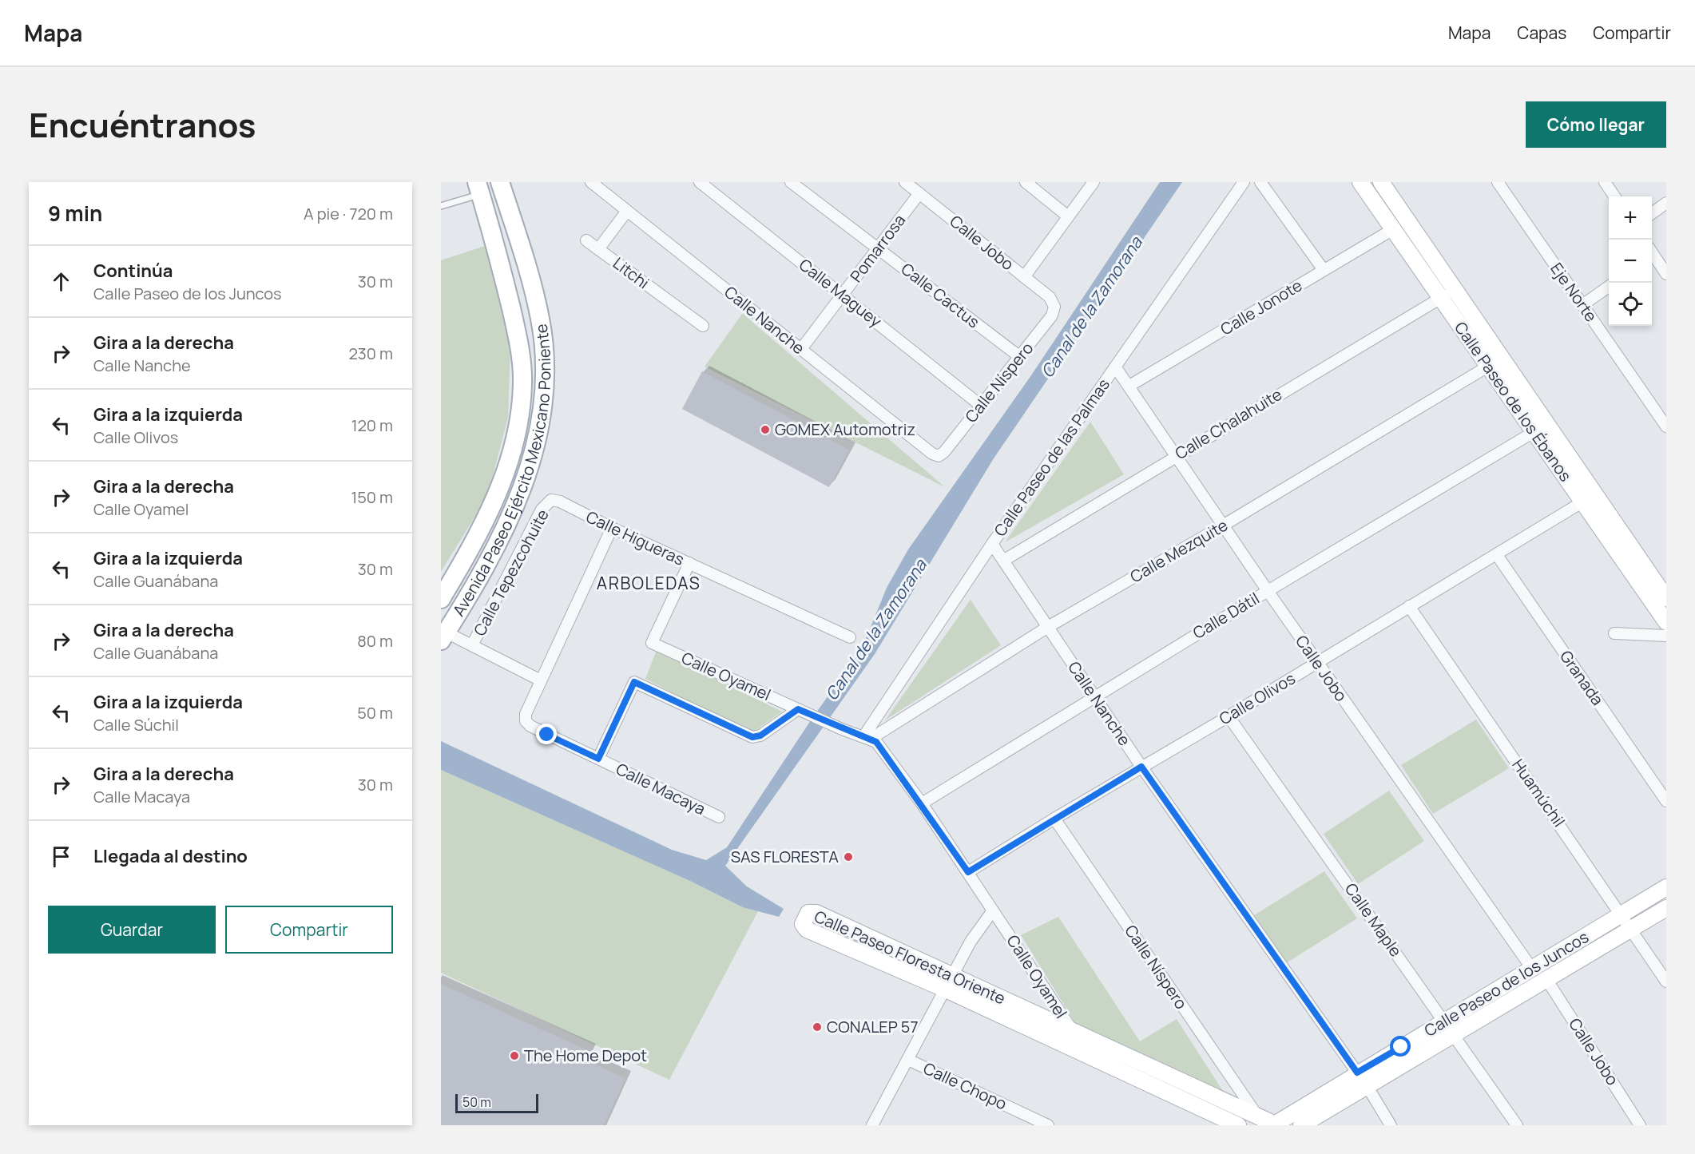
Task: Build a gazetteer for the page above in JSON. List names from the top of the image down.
{
  "streets": {
    "main road": [
      "Calle Paseo de los Ébanos",
      "Avenida Paseo Ejército Mexicano Poniente",
      "Calle Paseo Floresta Oriente",
      "Calle Paseo de los Juncos"
    ],
    "street": [
      "Calle Jobo",
      "Pomarrosa",
      "Litchi",
      "Eje Norte",
      "Calle Maguey",
      "Calle Cactus",
      "Calle Jonote",
      "Calle Nanche",
      "Calle Níspero",
      "Calle Chalahuite",
      "Calle Paseo de las Palmas",
      "Calle Higueras",
      "Calle Mezquite",
      "Calle Tepezcohuite",
      "Calle Dátil",
      "Calle Oyamel",
      "Granada",
      "Calle Olivos",
      "Calle Macaya",
      "Huamúchil",
      "Calle Maple",
      "Calle Chopo"
    ]
  },
  "crossings": [
    ["Calle Jobo", "Pomarrosa"],
    ["Calle Jobo", "Calle Jonote"],
    ["Calle Jobo", "Calle Níspero"],
    ["Calle Jobo", "Calle Chalahuite"],
    ["Calle Jobo", "Calle Paseo de las Palmas"],
    ["Calle Jobo", "Calle Mezquite"],
    ["Calle Jobo", "Calle Dátil"],
    ["Calle Jobo", "Calle Olivos"],
    ["Calle Jobo", "Calle Paseo de los Juncos"],
    ["Pomarrosa", "Calle Maguey"],
    ["Pomarrosa", "Calle Cactus"],
    ["Pomarrosa", "Calle Nanche"],
    ["Litchi", "Calle Nanche"],
    ["Calle Maguey", "Calle Níspero"],
    ["Calle Cactus", "Calle Níspero"],
    ["Calle Jonote", "Calle Paseo de los Ébanos"],
    ["Calle Nanche", "Calle Níspero"],
    ["Calle Nanche", "Calle Chalahuite"],
    ["Calle Nanche", "Calle Paseo de las Palmas"],
    ["Calle Nanche", "Calle Mezquite"],
    ["Calle Nanche", "Calle Dátil"],
    ["Calle Nanche", "Calle Olivos"],
    ["Calle Nanche", "Calle Paseo de los Juncos"],
    ["Calle Níspero", "Calle Olivos"],
    ["Calle Níspero", "Calle Paseo Floresta Oriente"],
    ["Calle Paseo de los Ébanos", "Calle Chalahuite"],
    ["Calle Paseo de los Ébanos", "Calle Mezquite"],
    ["Calle Paseo de los Ébanos", "Calle Dátil"],
    ["Calle Paseo de los Ébanos", "Calle Olivos"],
    ["Calle Paseo de las Palmas", "Calle Mezquite"],
    ["Calle Paseo de las Palmas", "Calle Oyamel"],
    ["Calle Higueras", "Calle Tepezcohuite"],
    ["Calle Higueras", "Calle Oyamel"],
    ["Calle Mezquite", "Calle Oyamel"],
    ["Calle Dátil", "Calle Oyamel"],
    ["Calle Oyamel", "Calle Olivos"],
    ["Calle Oyamel", "Calle Paseo Floresta Oriente"],
    ["Granada", "Calle Olivos"],
    ["Calle Olivos", "Huamúchil"],
    ["Calle Olivos", "Calle Maple"],
    ["Huamúchil", "Calle Paseo de los Juncos"],
    ["Calle Maple", "Calle Paseo de los Juncos"],
    ["Calle Paseo Floresta Oriente", "Calle Paseo de los Juncos"]
  ],
  "districts": ["ARBOLEDAS"],
  "water": ["Canal de la Zamorana"],
  "places": [
    "GOMEX Automotriz",
    "SAS FLORESTA",
    "CONALEP 57",
    "The Home Depot"
  ],
  "scale_bar": "50 m",
  "page": {
    "header": "Mapa",
    "nav": ["Mapa", "Capas", "Compartir"],
    "title": "Encuéntranos",
    "buttons": [
      "Cómo llegar",
      ["Guardar", "Compartir"]
    ],
    "heading": ["9 min", "A pie · 720 m"],
    "map_buttons": ["+", "−"],
    "list": [
      ["Continúa", "Calle Paseo de los Juncos", "30 m"],
      ["Gira a la derecha", "Calle Nanche", "230 m"],
      ["Gira a la izquierda", "Calle Olivos", "120 m"],
      ["Gira a la derecha", "Calle Oyamel", "150 m"],
      ["Gira a la izquierda", "Calle Guanábana", "30 m"],
      ["Gira a la derecha", "Calle Guanábana", "80 m"],
      ["Gira a la izquierda", "Calle Súchil", "50 m"],
      ["Gira a la derecha", "Calle Macaya", "30 m"],
      "Llegada al destino"
    ],
    "scale": "50 m"
  }
}
